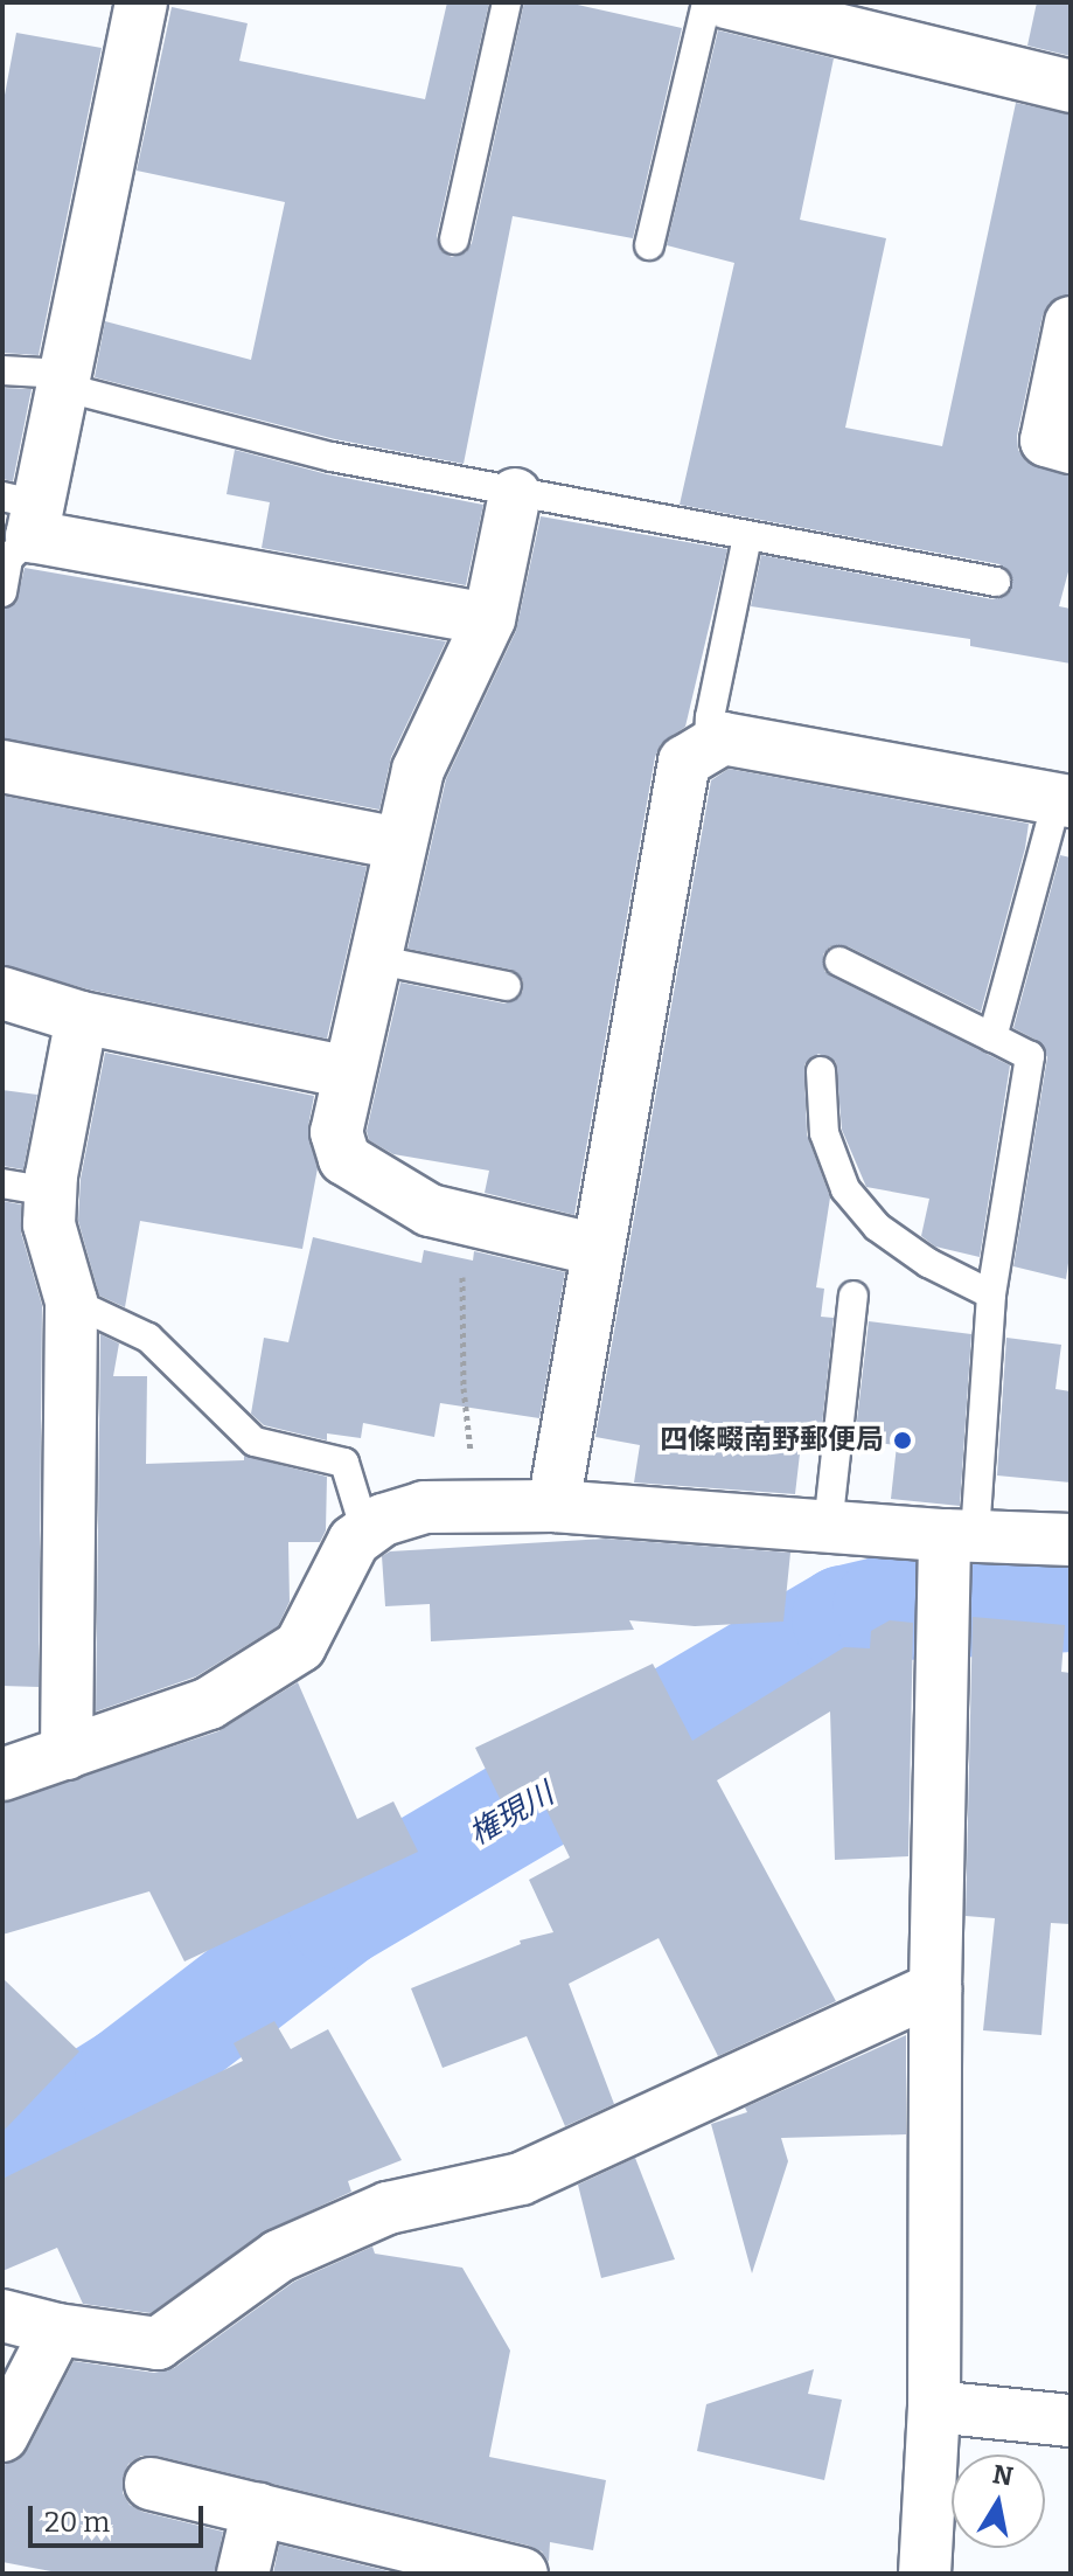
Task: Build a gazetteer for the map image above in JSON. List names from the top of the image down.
{
  "water": ["権現川"],
  "places": ["四條畷南野郵便局"],
  "scale_bar": "20 m",
  "north": "top"
}
